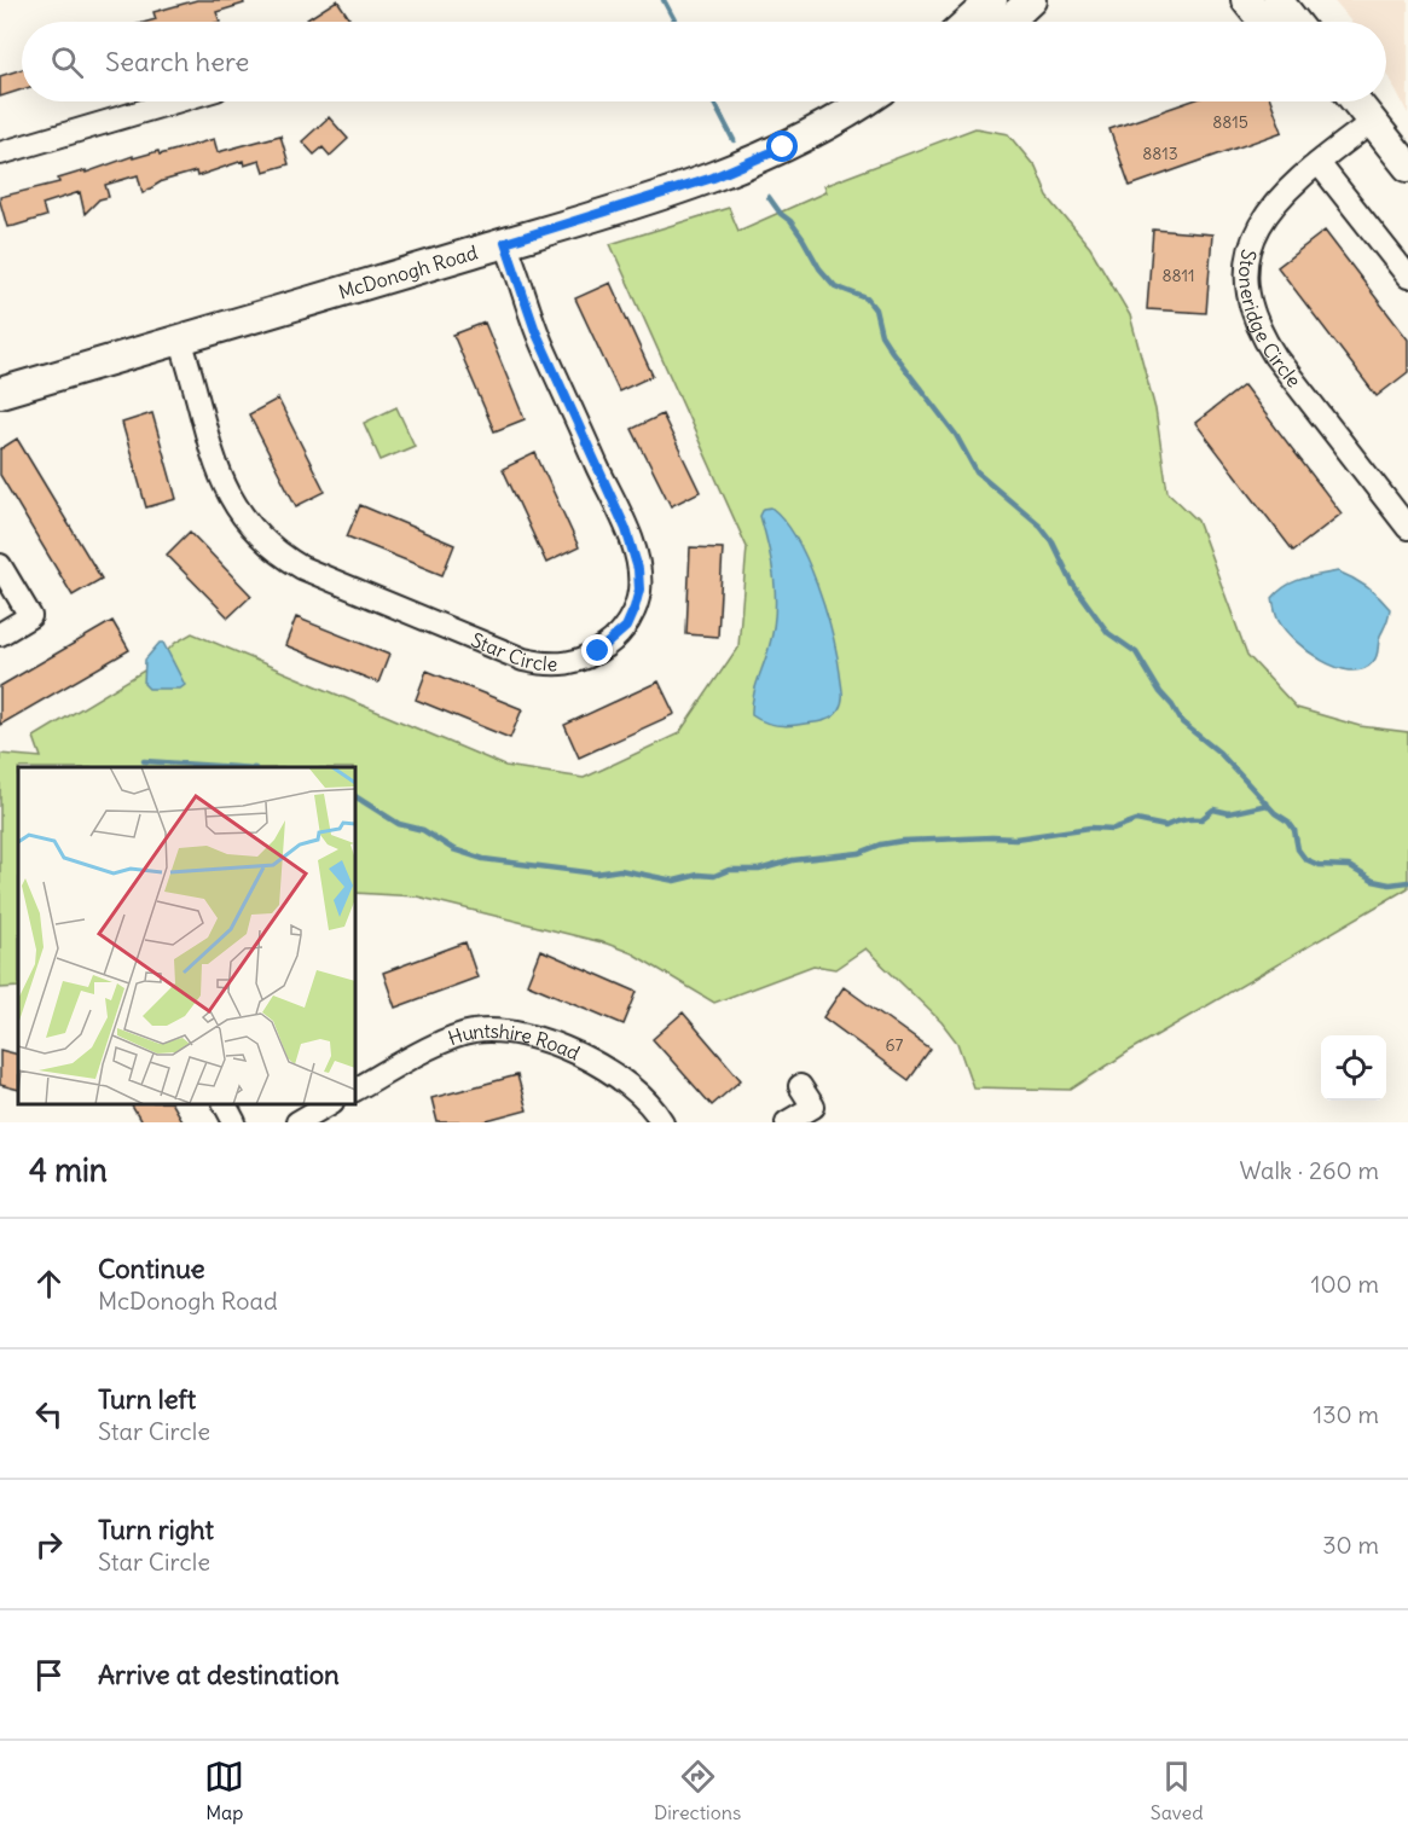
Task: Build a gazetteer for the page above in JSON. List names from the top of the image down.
{
  "streets": {
    "main road": ["McDonogh Road"],
    "street": ["Stoneridge Circle", "Star Circle", "Huntshire Road"]
  },
  "crossings": [
    ["McDonogh Road", "Star Circle"]
  ],
  "house_numbers": [
    "8815",
    "8813",
    "8811",
    "67"
  ],
  "page": {
    "search": "Search here",
    "heading": ["4 min", "Walk · 260 m"],
    "list": [
      ["Continue", "McDonogh Road", "100 m"],
      ["Turn left", "Star Circle", "130 m"],
      ["Turn right", "Star Circle", "30 m"],
      "Arrive at destination"
    ],
    "nav": ["Map", "Directions", "Saved"]
  }
}
